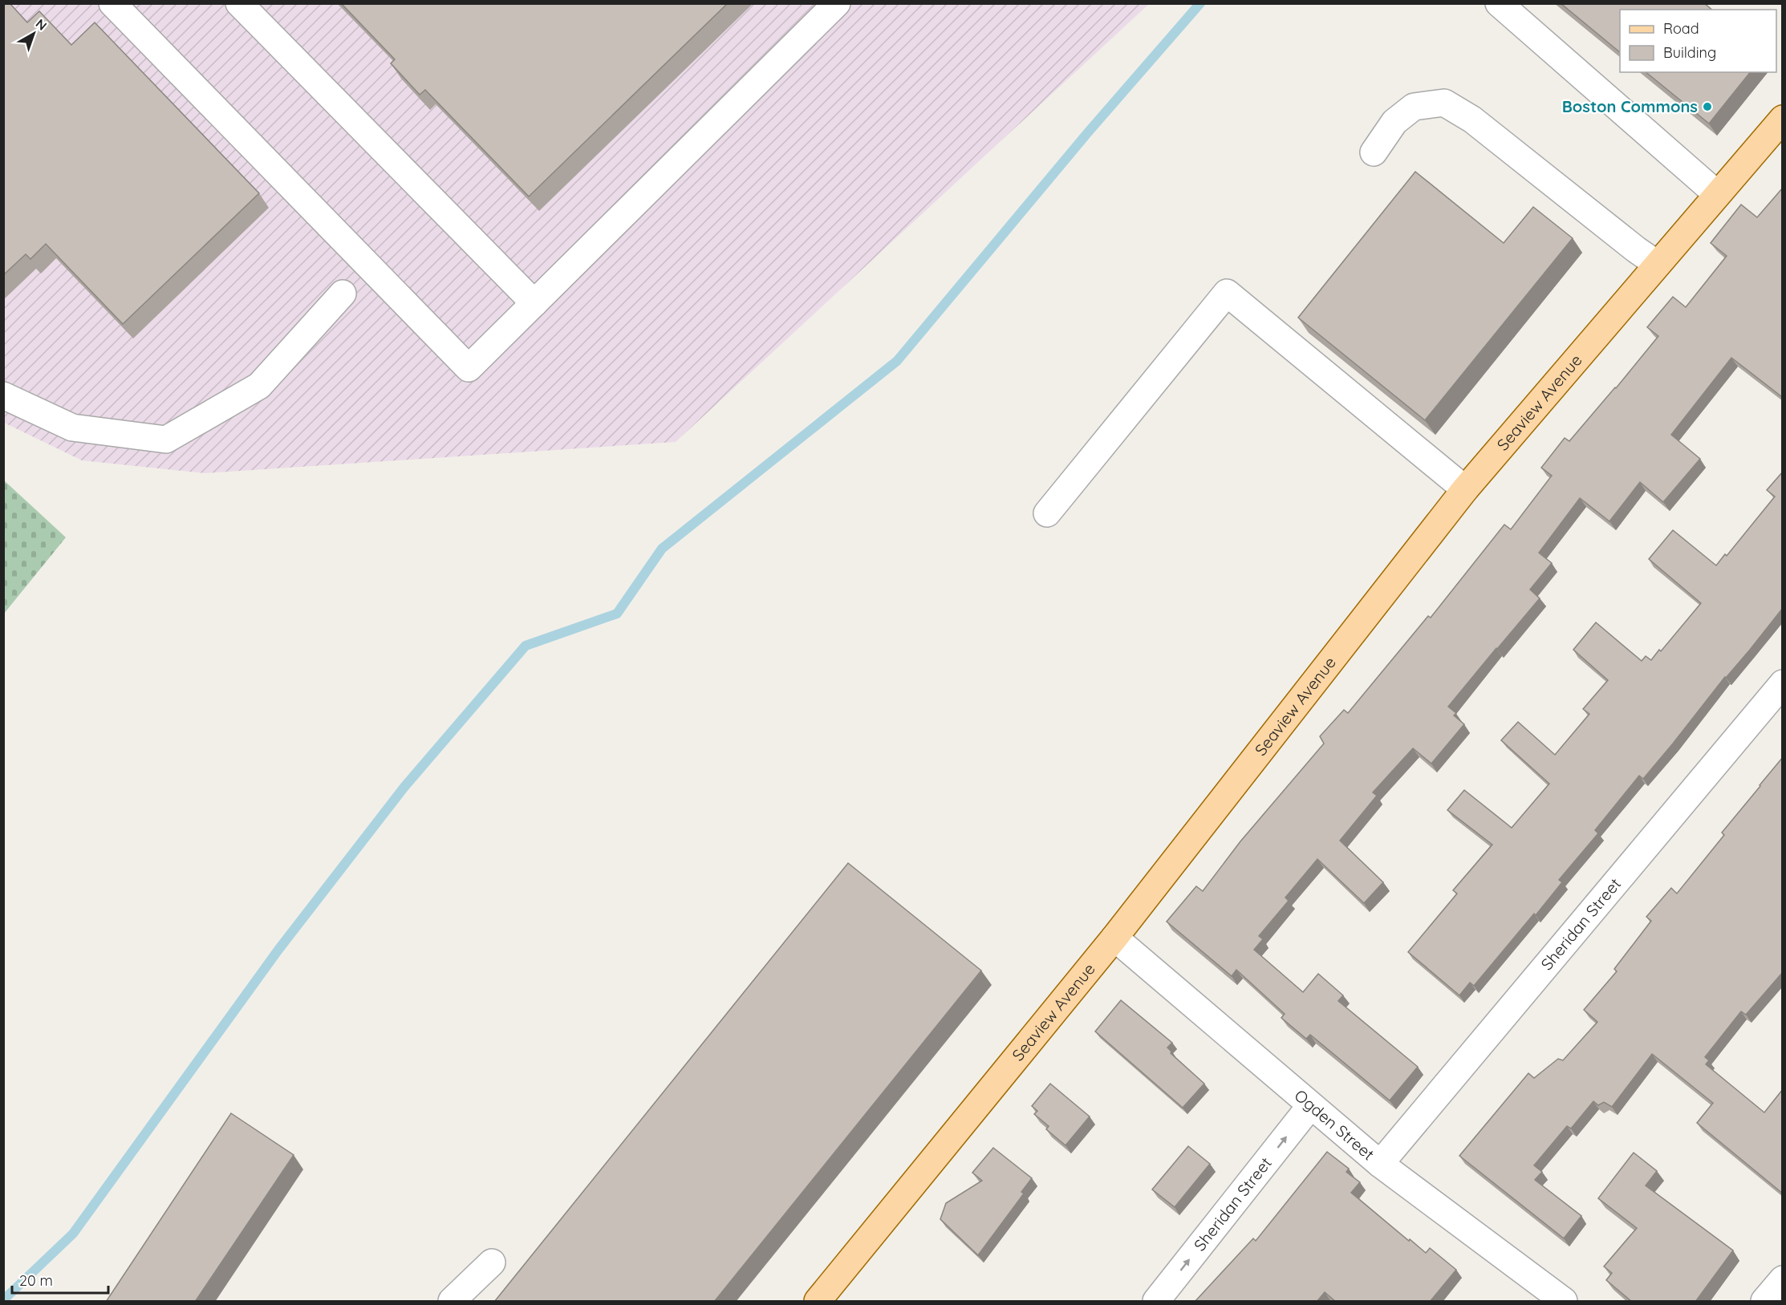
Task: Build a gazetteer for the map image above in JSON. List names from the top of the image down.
{
  "streets": {
    "main road": ["Seaview Avenue"],
    "street": ["Sheridan Street", "Ogden Street"]
  },
  "crossings": [
    ["Seaview Avenue", "Ogden Street"],
    ["Sheridan Street", "Ogden Street"]
  ],
  "places": ["Boston Commons"],
  "legend": ["Road", "Building"],
  "scale_bar": "20 m",
  "north": "top right"
}
